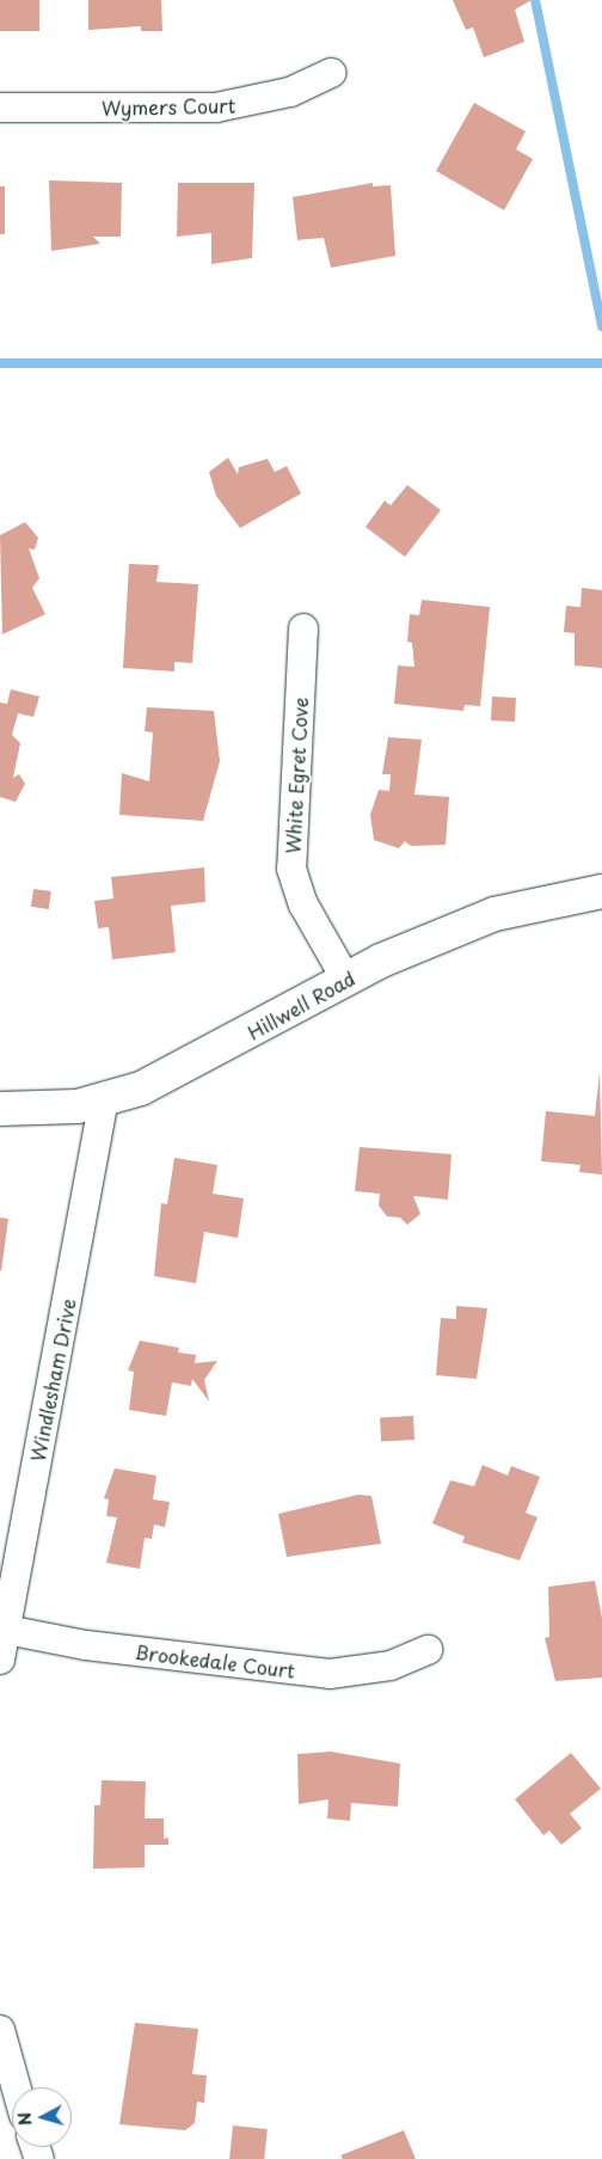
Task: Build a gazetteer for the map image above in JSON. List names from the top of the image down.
{
  "streets": {
    "street": [
      "Wymers Court",
      "White Egret Cove",
      "Hillwell Road",
      "Windlesham Drive",
      "Brookedale Court"
    ]
  },
  "crossings": [
    ["White Egret Cove", "Hillwell Road"],
    ["Hillwell Road", "Windlesham Drive"],
    ["Windlesham Drive", "Brookedale Court"]
  ],
  "north": "left"
}
